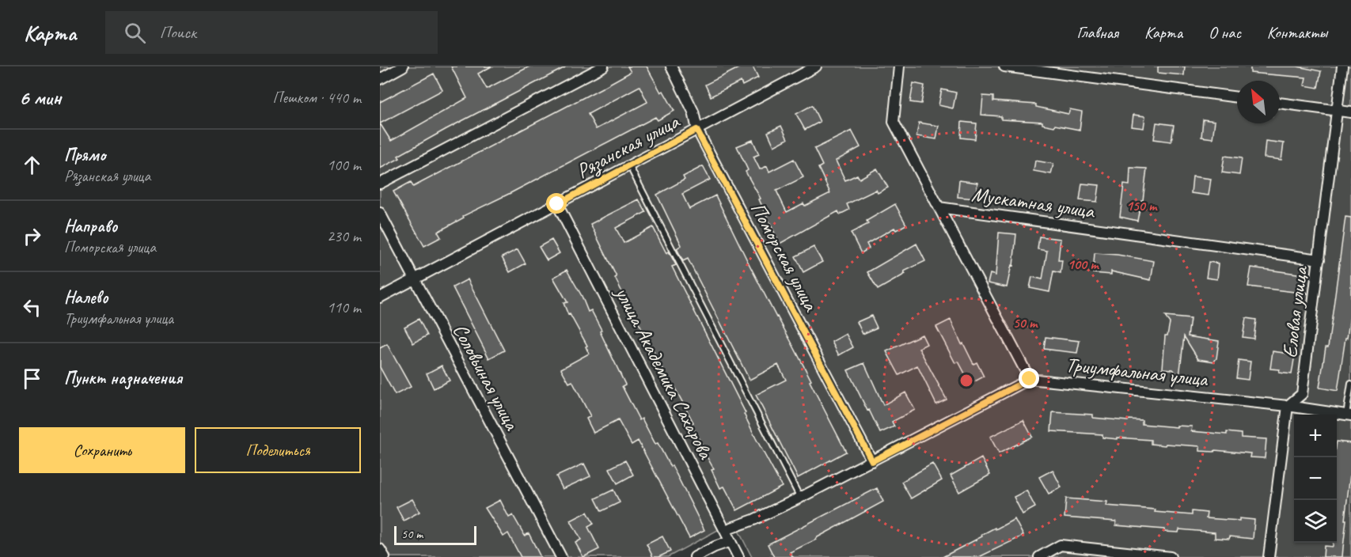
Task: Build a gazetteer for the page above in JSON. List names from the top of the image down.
{
  "streets": {
    "street": [
      "Рязанская улица",
      "Мускатная улица",
      "Поморская улица",
      "Еловая улица",
      "Триумфальная улица",
      "улица Академика Сахарова",
      "Соловьиная улица"
    ]
  },
  "crossings": [
    ["Рязанская улица", "Поморская улица"],
    ["Рязанская улица", "улица Академика Сахарова"],
    ["Рязанская улица", "Соловьиная улица"],
    ["Мускатная улица", "Еловая улица"],
    ["Мускатная улица", "Триумфальная улица"],
    ["Еловая улица", "Триумфальная улица"]
  ],
  "scale_bar": "50 m",
  "north": "top left",
  "page": {
    "header": "Карта",
    "search": "Поиск",
    "nav": [
      "Главная",
      "Карта",
      "О нас",
      "Контакты"
    ],
    "heading": ["6 мин", "Пешком · 440 m"],
    "list": [
      ["Прямо", "Рязанская улица", "100 m"],
      ["Направо", "Поморская улица", "230 m"],
      ["Налево", "Триумфальная улица", "110 m"],
      "Пункт назначения"
    ],
    "buttons": ["Сохранить", "Поделиться"],
    "map_buttons": ["+", "−"],
    "scale": "50 m"
  },
  "rings": ["150 m", "100 m", "50 m"]
}
